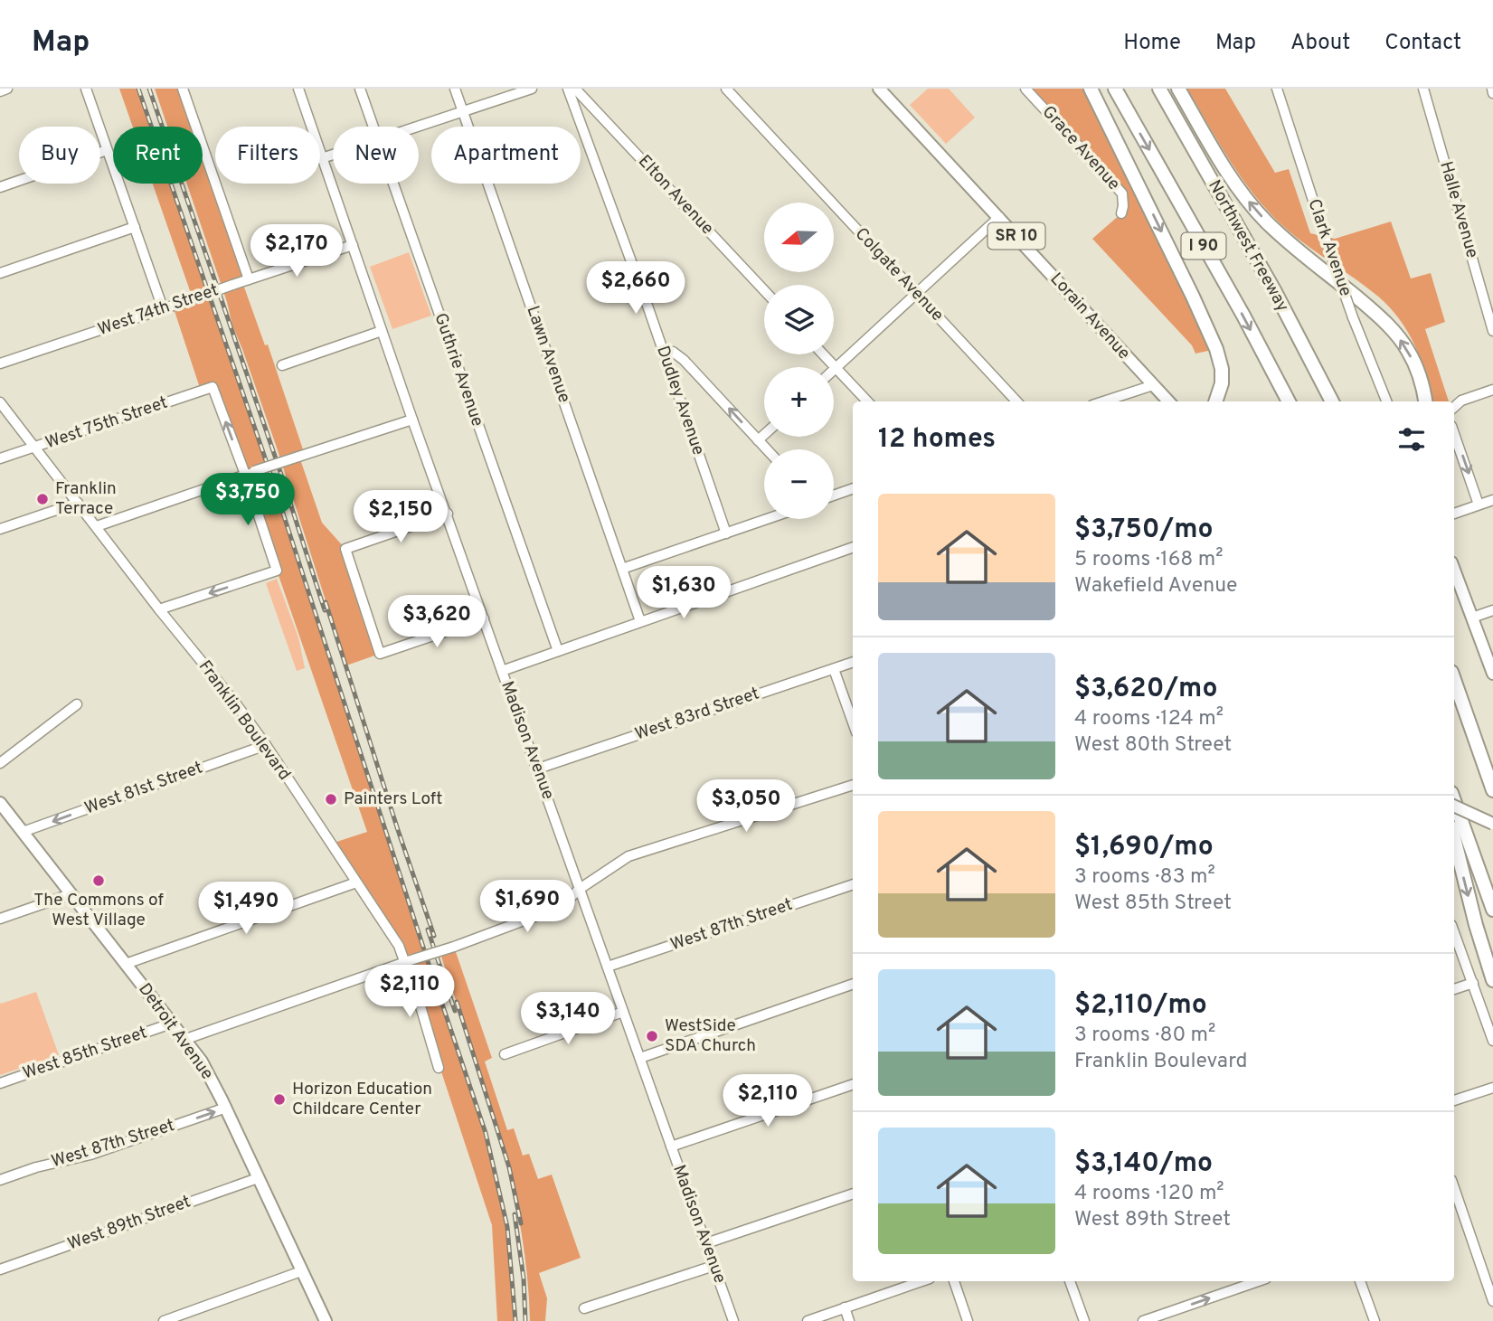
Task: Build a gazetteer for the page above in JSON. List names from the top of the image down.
{
  "streets": {
    "highway": ["I 90", "Northwest Freeway"],
    "main road": ["SR 10", "Lorain Avenue", "Detroit Avenue"],
    "street": [
      "Grace Avenue",
      "Elton Avenue",
      "Halle Avenue",
      "Clark Avenue",
      "Colgate Avenue",
      "West 74th Street",
      "Lawn Avenue",
      "Guthrie Avenue",
      "Dudley Avenue",
      "West 75th Street",
      "West 83rd Street",
      "Franklin Boulevard",
      "Madison Avenue",
      "West 81st Street",
      "West 87th Street",
      "West 85th Street",
      "West 89th Street"
    ]
  },
  "crossings": [
    ["West 74th Street", "Madison Avenue"],
    ["West 75th Street", "Franklin Boulevard"],
    ["West 83rd Street", "Madison Avenue"],
    ["Franklin Boulevard", "West 81st Street"],
    ["Madison Avenue", "West 87th Street"],
    ["West 81st Street", "Detroit Avenue"],
    ["West 87th Street", "Detroit Avenue"],
    ["Detroit Avenue", "West 85th Street"],
    ["Detroit Avenue", "West 89th Street"]
  ],
  "one_way": ["West 81st Street", "West 87th Street"],
  "places": [
    "Franklin Terrace",
    "Painters Loft",
    "The Commons of West Village",
    "WestSide SDA Church",
    "Horizon Education Childcare Center"
  ],
  "north": "left",
  "page": {
    "header": "Map",
    "nav": [
      "Home",
      "Map",
      "About",
      "Contact"
    ],
    "chip": [
      "Buy",
      "Rent",
      "Filters",
      "New",
      "Apartment"
    ],
    "map_buttons": ["+", "−"],
    "price": [
      "$2,170",
      "$2,660",
      "$3,750",
      "$2,150",
      "$1,630",
      "$3,620",
      "$3,050",
      "$1,690",
      "$1,490",
      "$2,110",
      "$3,140",
      "$2,110"
    ],
    "heading": "12 homes",
    "list": [
      {
        "name": "$3,750/mo",
        "note": "5 rooms · 168 m² · Wakefield Avenue"
      },
      {
        "name": "$3,620/mo",
        "note": "4 rooms · 124 m² · West 80th Street"
      },
      {
        "name": "$1,690/mo",
        "note": "3 rooms · 83 m² · West 85th Street"
      },
      {
        "name": "$2,110/mo",
        "note": "3 rooms · 80 m² · Franklin Boulevard"
      },
      {
        "name": "$3,140/mo",
        "note": "4 rooms · 120 m² · West 89th Street"
      }
    ]
  }
}
